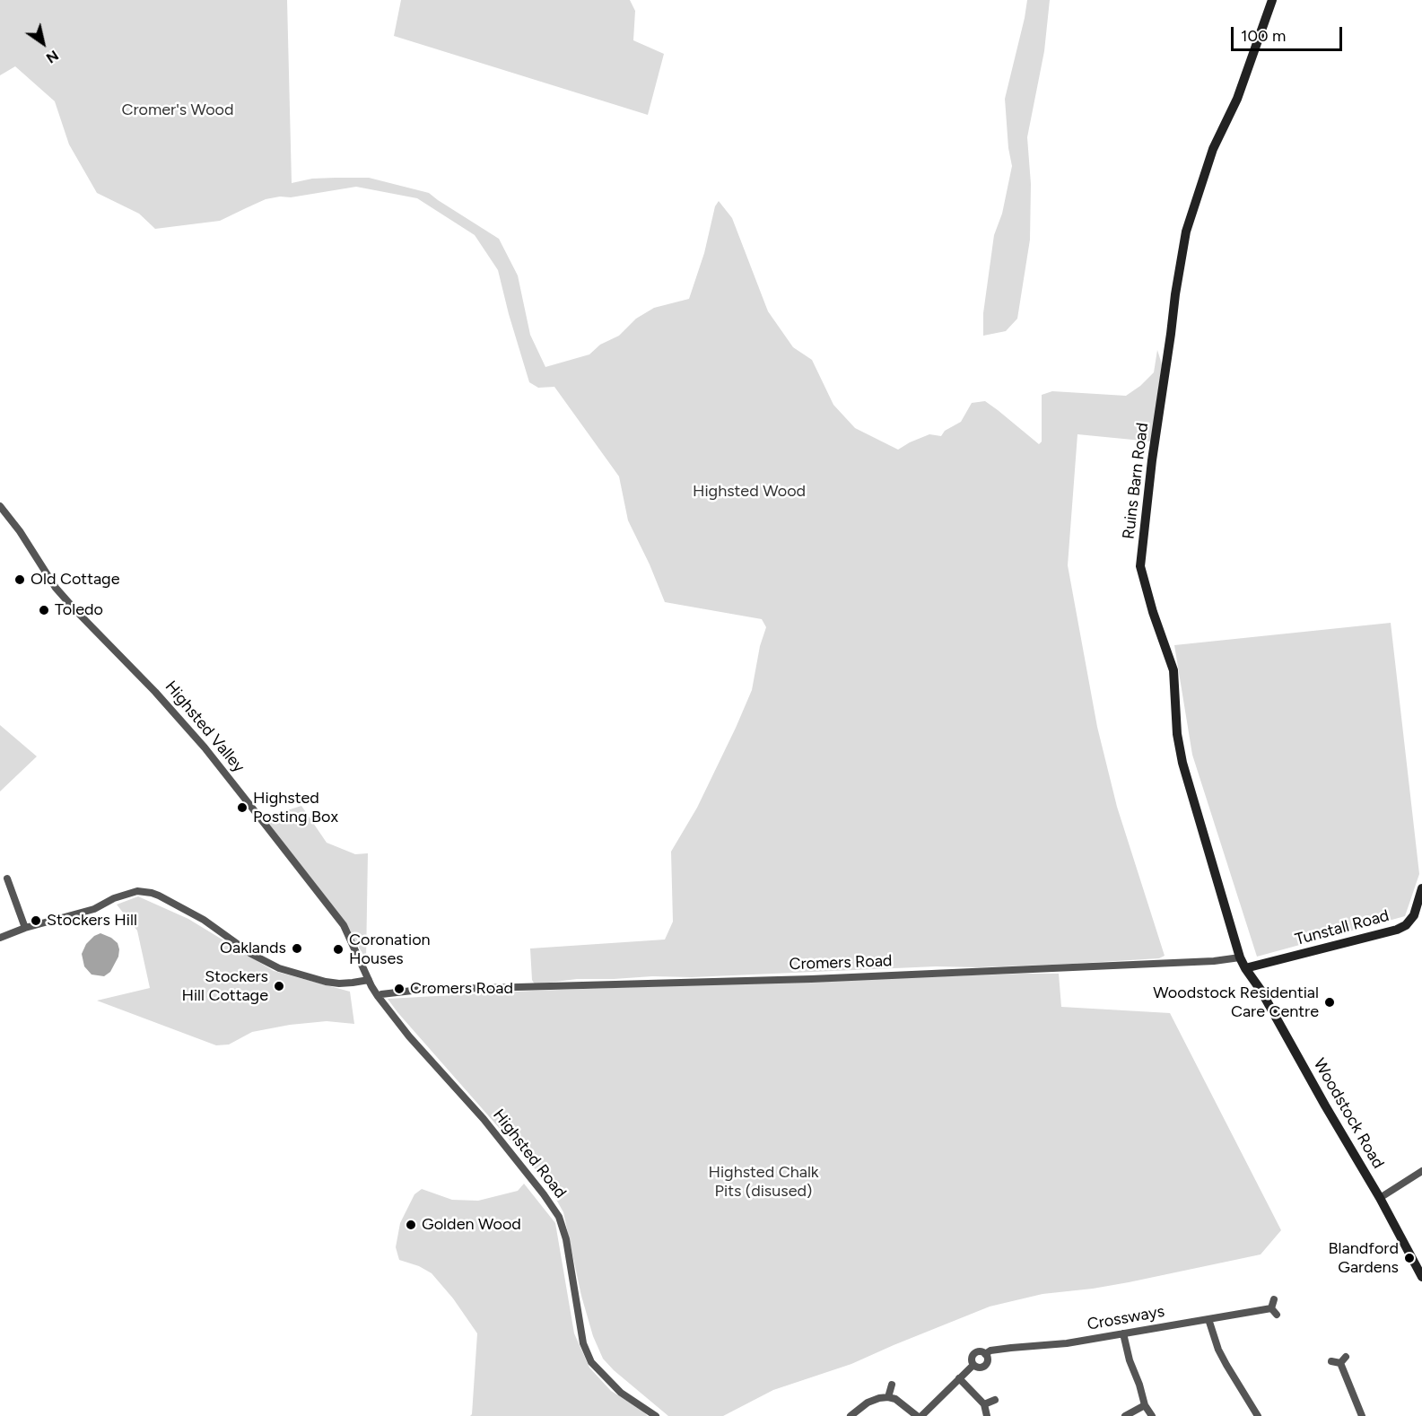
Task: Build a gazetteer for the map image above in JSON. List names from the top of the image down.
{
  "streets": {
    "street": [
      "Ruins Barn Road",
      "Highsted Valley",
      "Tunstall Road",
      "Cromers Road",
      "Woodstock Road",
      "Highsted Road",
      "Crossways"
    ]
  },
  "crossings": [
    ["Ruins Barn Road", "Tunstall Road"],
    ["Ruins Barn Road", "Cromers Road"],
    ["Ruins Barn Road", "Woodstock Road"],
    ["Highsted Valley", "Highsted Road"],
    ["Tunstall Road", "Woodstock Road"],
    ["Cromers Road", "Highsted Road"]
  ],
  "parks": ["Cromer's Wood", "Highsted Wood", "Highsted Chalk Pits (disused)"],
  "places": [
    "Old Cottage",
    "Toledo",
    "Highsted Posting Box",
    "Stockers Hill",
    "Oaklands",
    "Coronation Houses",
    "Stockers Hill Cottage",
    "Cromers Road",
    "Woodstock Residential Care Centre",
    "Golden Wood",
    "Blandford Gardens"
  ],
  "scale_bar": "100 m",
  "north": "bottom right"
}
